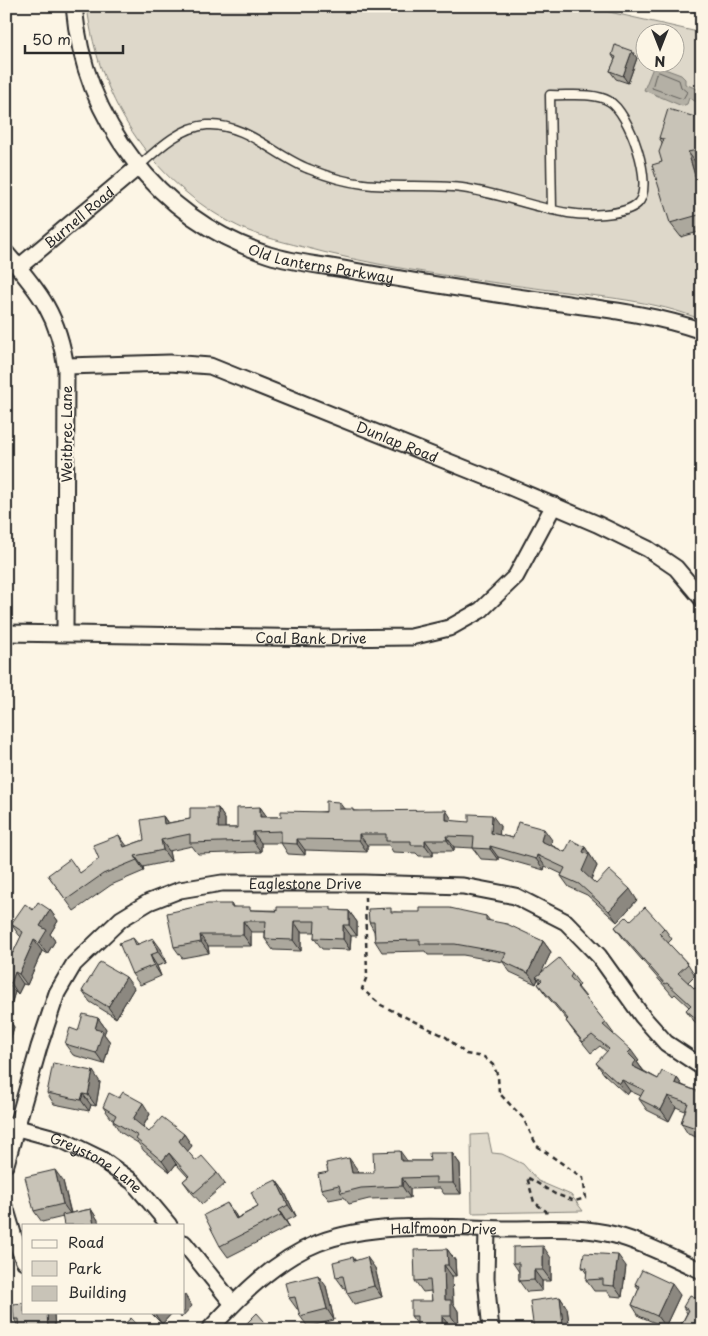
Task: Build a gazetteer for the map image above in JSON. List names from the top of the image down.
{
  "streets": {
    "street": [
      "Burnell Road",
      "Old Lanterns Parkway",
      "Weitbrec Lane",
      "Dunlap Road",
      "Coal Bank Drive",
      "Eaglestone Drive",
      "Greystone Lane",
      "Halfmoon Drive"
    ]
  },
  "crossings": [
    ["Burnell Road", "Old Lanterns Parkway"],
    ["Burnell Road", "Weitbrec Lane"],
    ["Weitbrec Lane", "Dunlap Road"],
    ["Weitbrec Lane", "Coal Bank Drive"],
    ["Dunlap Road", "Coal Bank Drive"],
    ["Eaglestone Drive", "Greystone Lane"]
  ],
  "legend": ["Road", "Park", "Building"],
  "scale_bar": "50 m",
  "north": "bottom"
}
